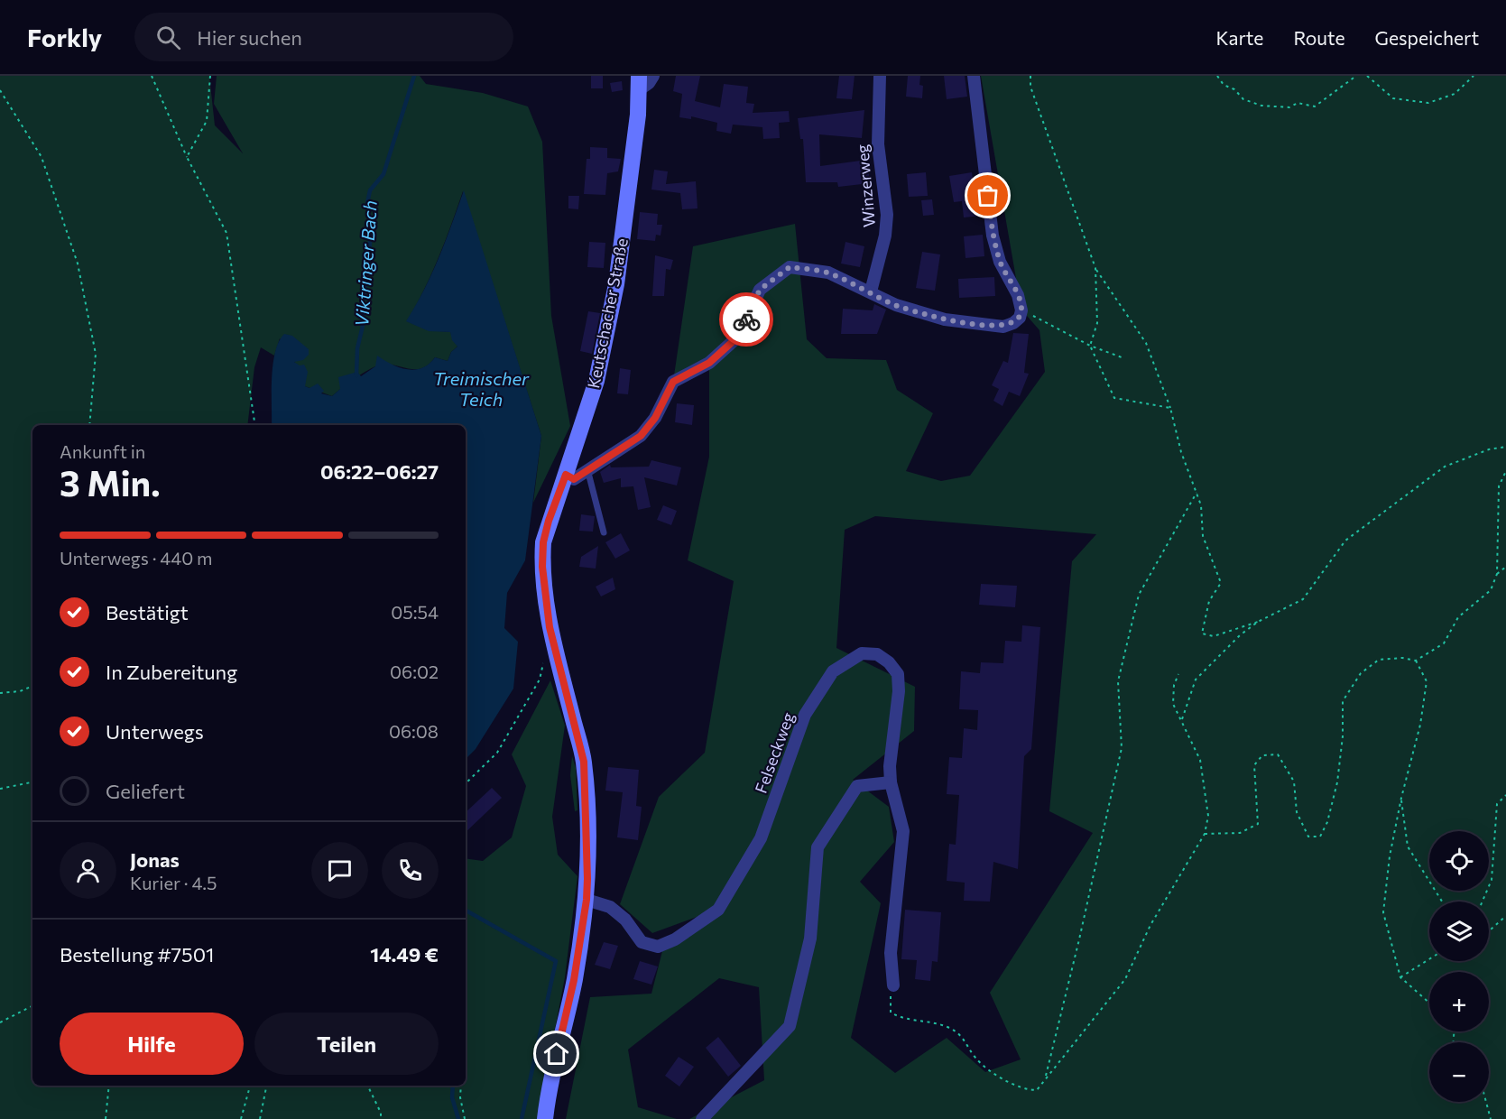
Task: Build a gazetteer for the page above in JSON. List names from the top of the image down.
{
  "streets": {
    "main road": ["Keutschacher Straße"],
    "street": ["Winzerweg", "Felseckweg"]
  },
  "crossings": [
    ["Keutschacher Straße", "Felseckweg"]
  ],
  "water": ["Viktringer Bach", "Treimischer Teich"],
  "page": {
    "header": "Forkly",
    "search": "Hier suchen",
    "nav": ["Karte", "Route", "Gespeichert"],
    "heading": ["3 Min.", "Ankunft in", "06:22–06:27"],
    "panel": [
      "Jonas",
      "Kurier · 4.5",
      "Bestellung #7501",
      "14.49 €"
    ],
    "bar": "Unterwegs · 440 m",
    "list": [
      ["Bestätigt", "05:54"],
      ["In Zubereitung", "06:02"],
      ["Unterwegs", "06:08"],
      "Geliefert"
    ],
    "map_buttons": ["+", "−"],
    "buttons": ["Hilfe", "Teilen"]
  }
}
